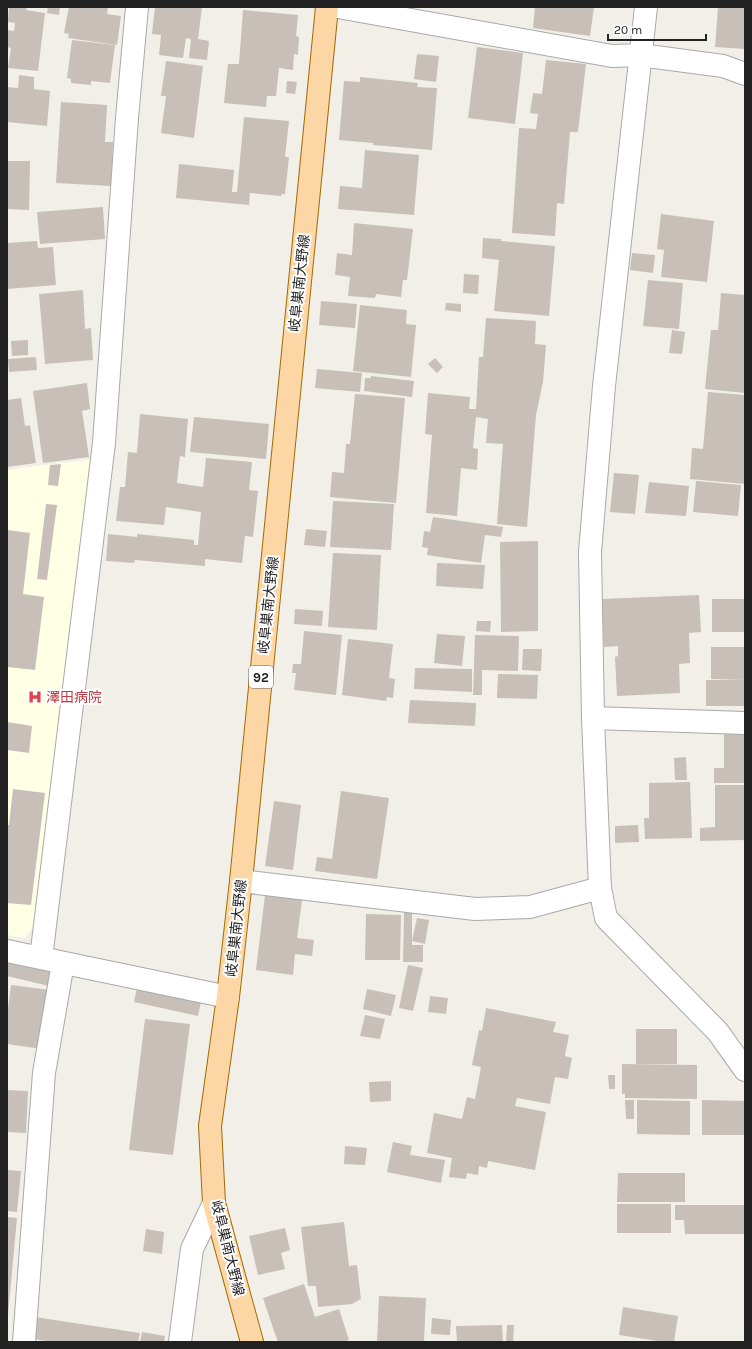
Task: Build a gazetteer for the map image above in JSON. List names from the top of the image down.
{
  "streets": {
    "main road": ["岐阜巣南大野線", "92"]
  },
  "places": {
    "hospital": ["澤田病院"]
  },
  "scale_bar": "20 m"
}
